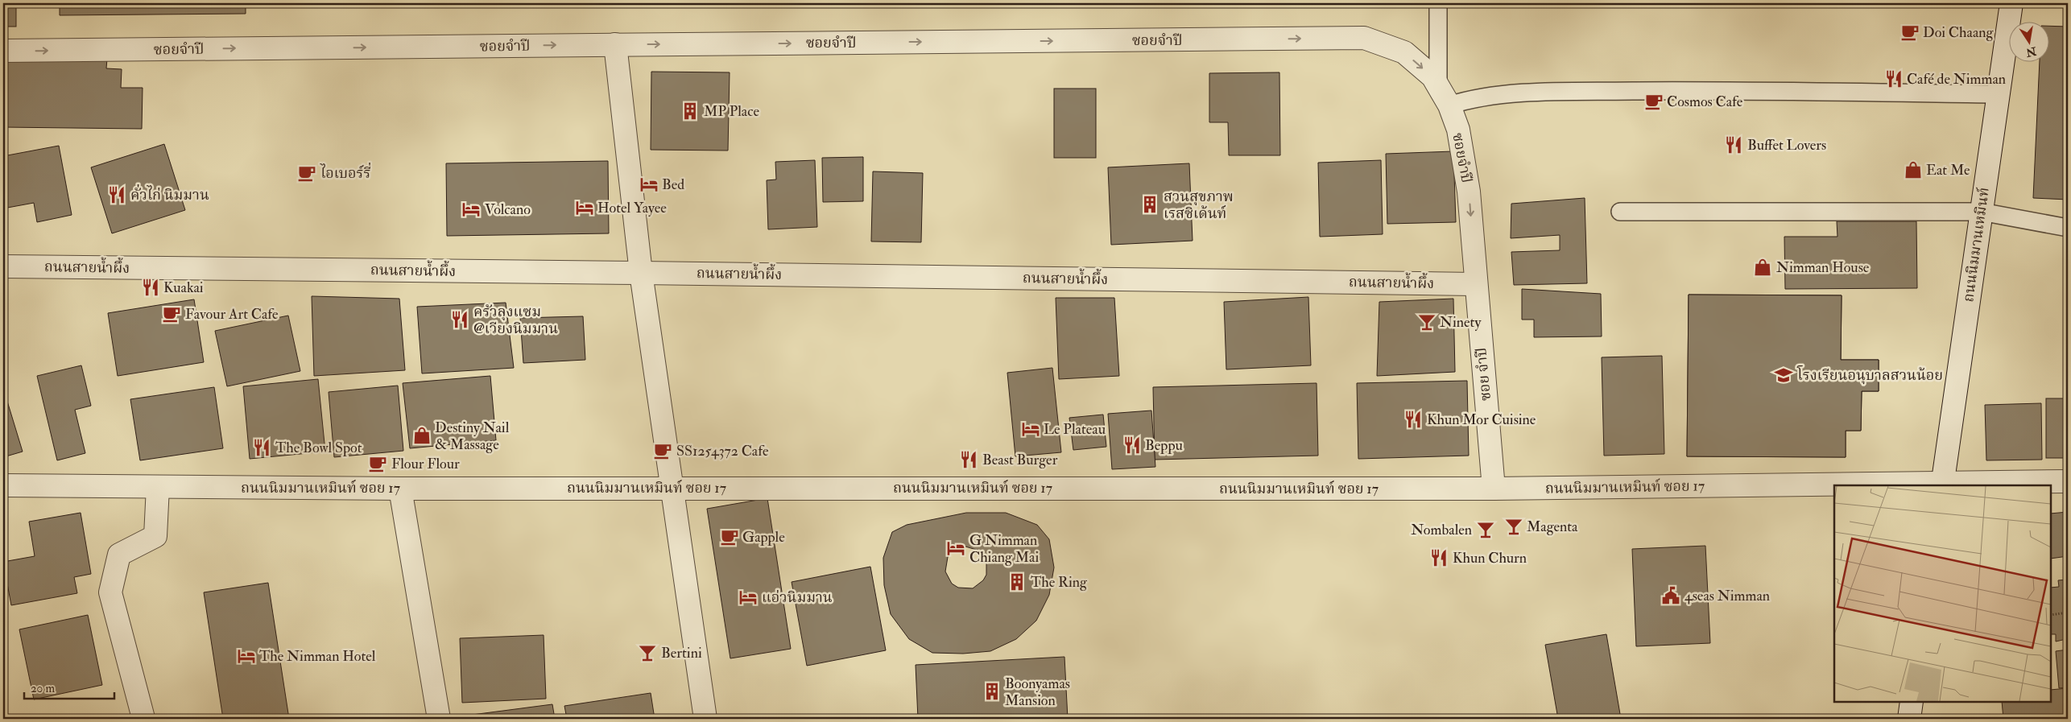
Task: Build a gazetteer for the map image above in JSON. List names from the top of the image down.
{
  "streets": {
    "street": [
      "ซอยจำปี",
      "ถนนนิมมานเหมินท์",
      "ถนนสายน้ำผึ้ง",
      "ซอย จำปี",
      "ถนนนิมมานเหมินท์ ซอย 17"
    ]
  },
  "crossings": [
    ["ซอยจำปี", "ถนนสายน้ำผึ้ง"],
    ["ซอยจำปี", "ซอย จำปี"],
    ["ถนนนิมมานเหมินท์", "ถนนนิมมานเหมินท์ ซอย 17"],
    ["ถนนสายน้ำผึ้ง", "ซอย จำปี"],
    ["ซอย จำปี", "ถนนนิมมานเหมินท์ ซอย 17"]
  ],
  "one_way": ["ซอยจำปี"],
  "places": {
    "cafe": [
      "Doi Chaang",
      "Cosmos Cafe",
      "ไอเบอร์รี่",
      "Favour Art Cafe",
      "SS1254372 Cafe",
      "Flour Flour",
      "Gapple"
    ],
    "restaurant": [
      "Café de Nimman",
      "Buffet Lovers",
      "คั่วไก่ นิมมาน",
      "Kuakai",
      "ครัวลุงแซม @เวียงนิมมาน",
      "Khun Mor Cuisine",
      "Beppu",
      "The Bowl Spot",
      "Beast Burger",
      "Khun Churn"
    ],
    "building": [
      "MP Place",
      "สวนสุขภาพ เรสซิเด้นท์",
      "The Ring",
      "Boonyamas Mansion"
    ],
    "shop": ["Eat Me", "Nimman House", "Destiny Nail & Massage"],
    "hotel": [
      "Bed",
      "Hotel Yayee",
      "Volcano",
      "Le Plateau",
      "G Nimman Chiang Mai",
      "แอ่วนิมมาน",
      "The Nimman Hotel"
    ],
    "bar": [
      "Ninety",
      "Magenta",
      "Nombalen",
      "Bertini"
    ],
    "school or university": ["โรงเรียนอนุบาลสวนน้อย"],
    "public building": ["4seas Nimman"]
  },
  "scale_bar": "20 m",
  "north": "bottom"
}
